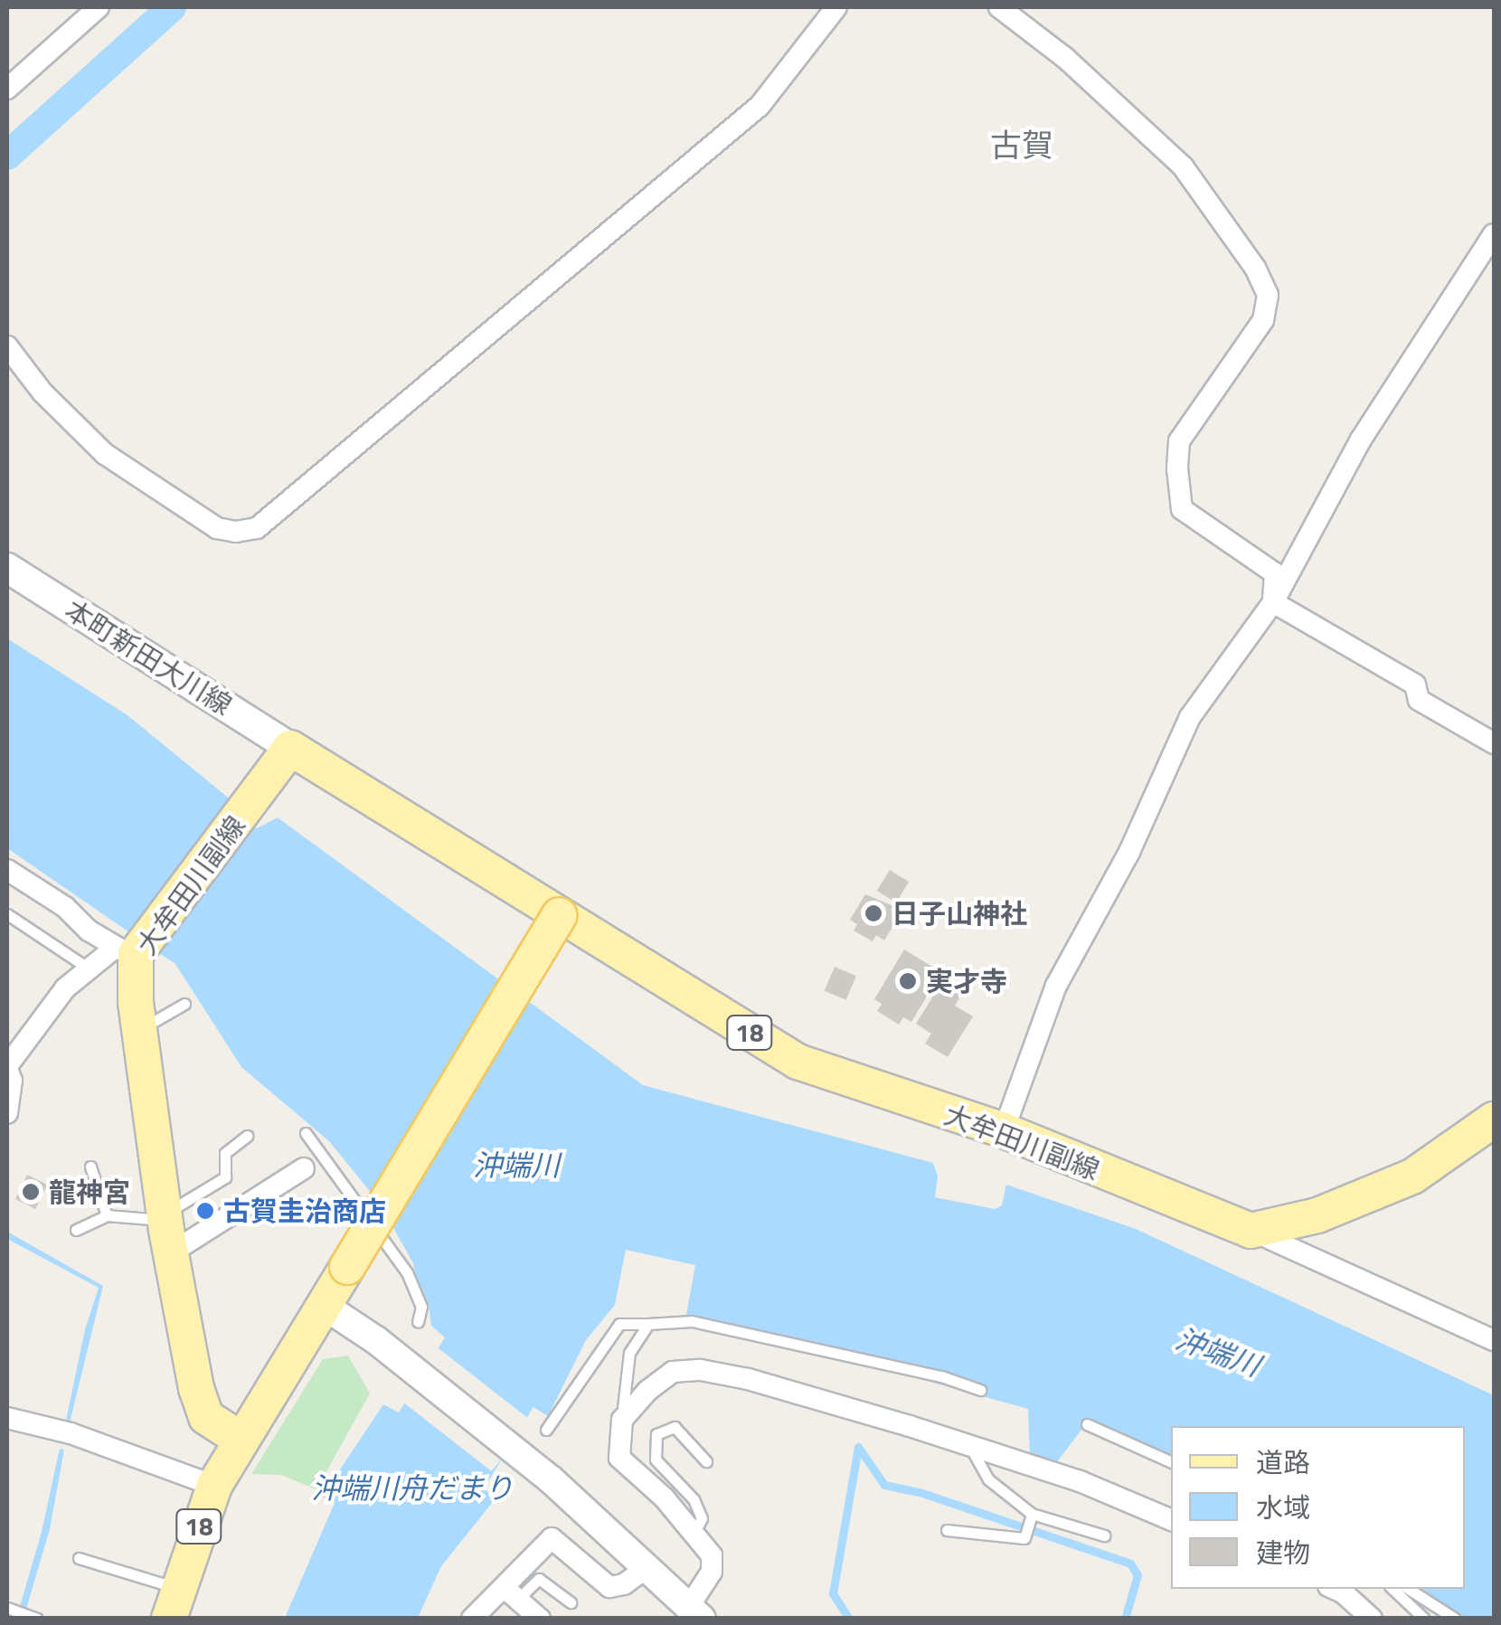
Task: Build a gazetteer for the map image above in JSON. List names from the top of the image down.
{
  "streets": {
    "main road": ["本町新田大川線", "大牟田川副線", "18"]
  },
  "crossings": [
    ["本町新田大川線", "大牟田川副線"],
    ["大牟田川副線", "18"]
  ],
  "districts": ["古賀"],
  "water": ["沖端川", "沖端川舟だまり"],
  "places": [
    "日子山神社",
    "実才寺",
    "龍神宮",
    "古賀圭治商店"
  ],
  "legend": ["道路", "水域", "建物"]
}
